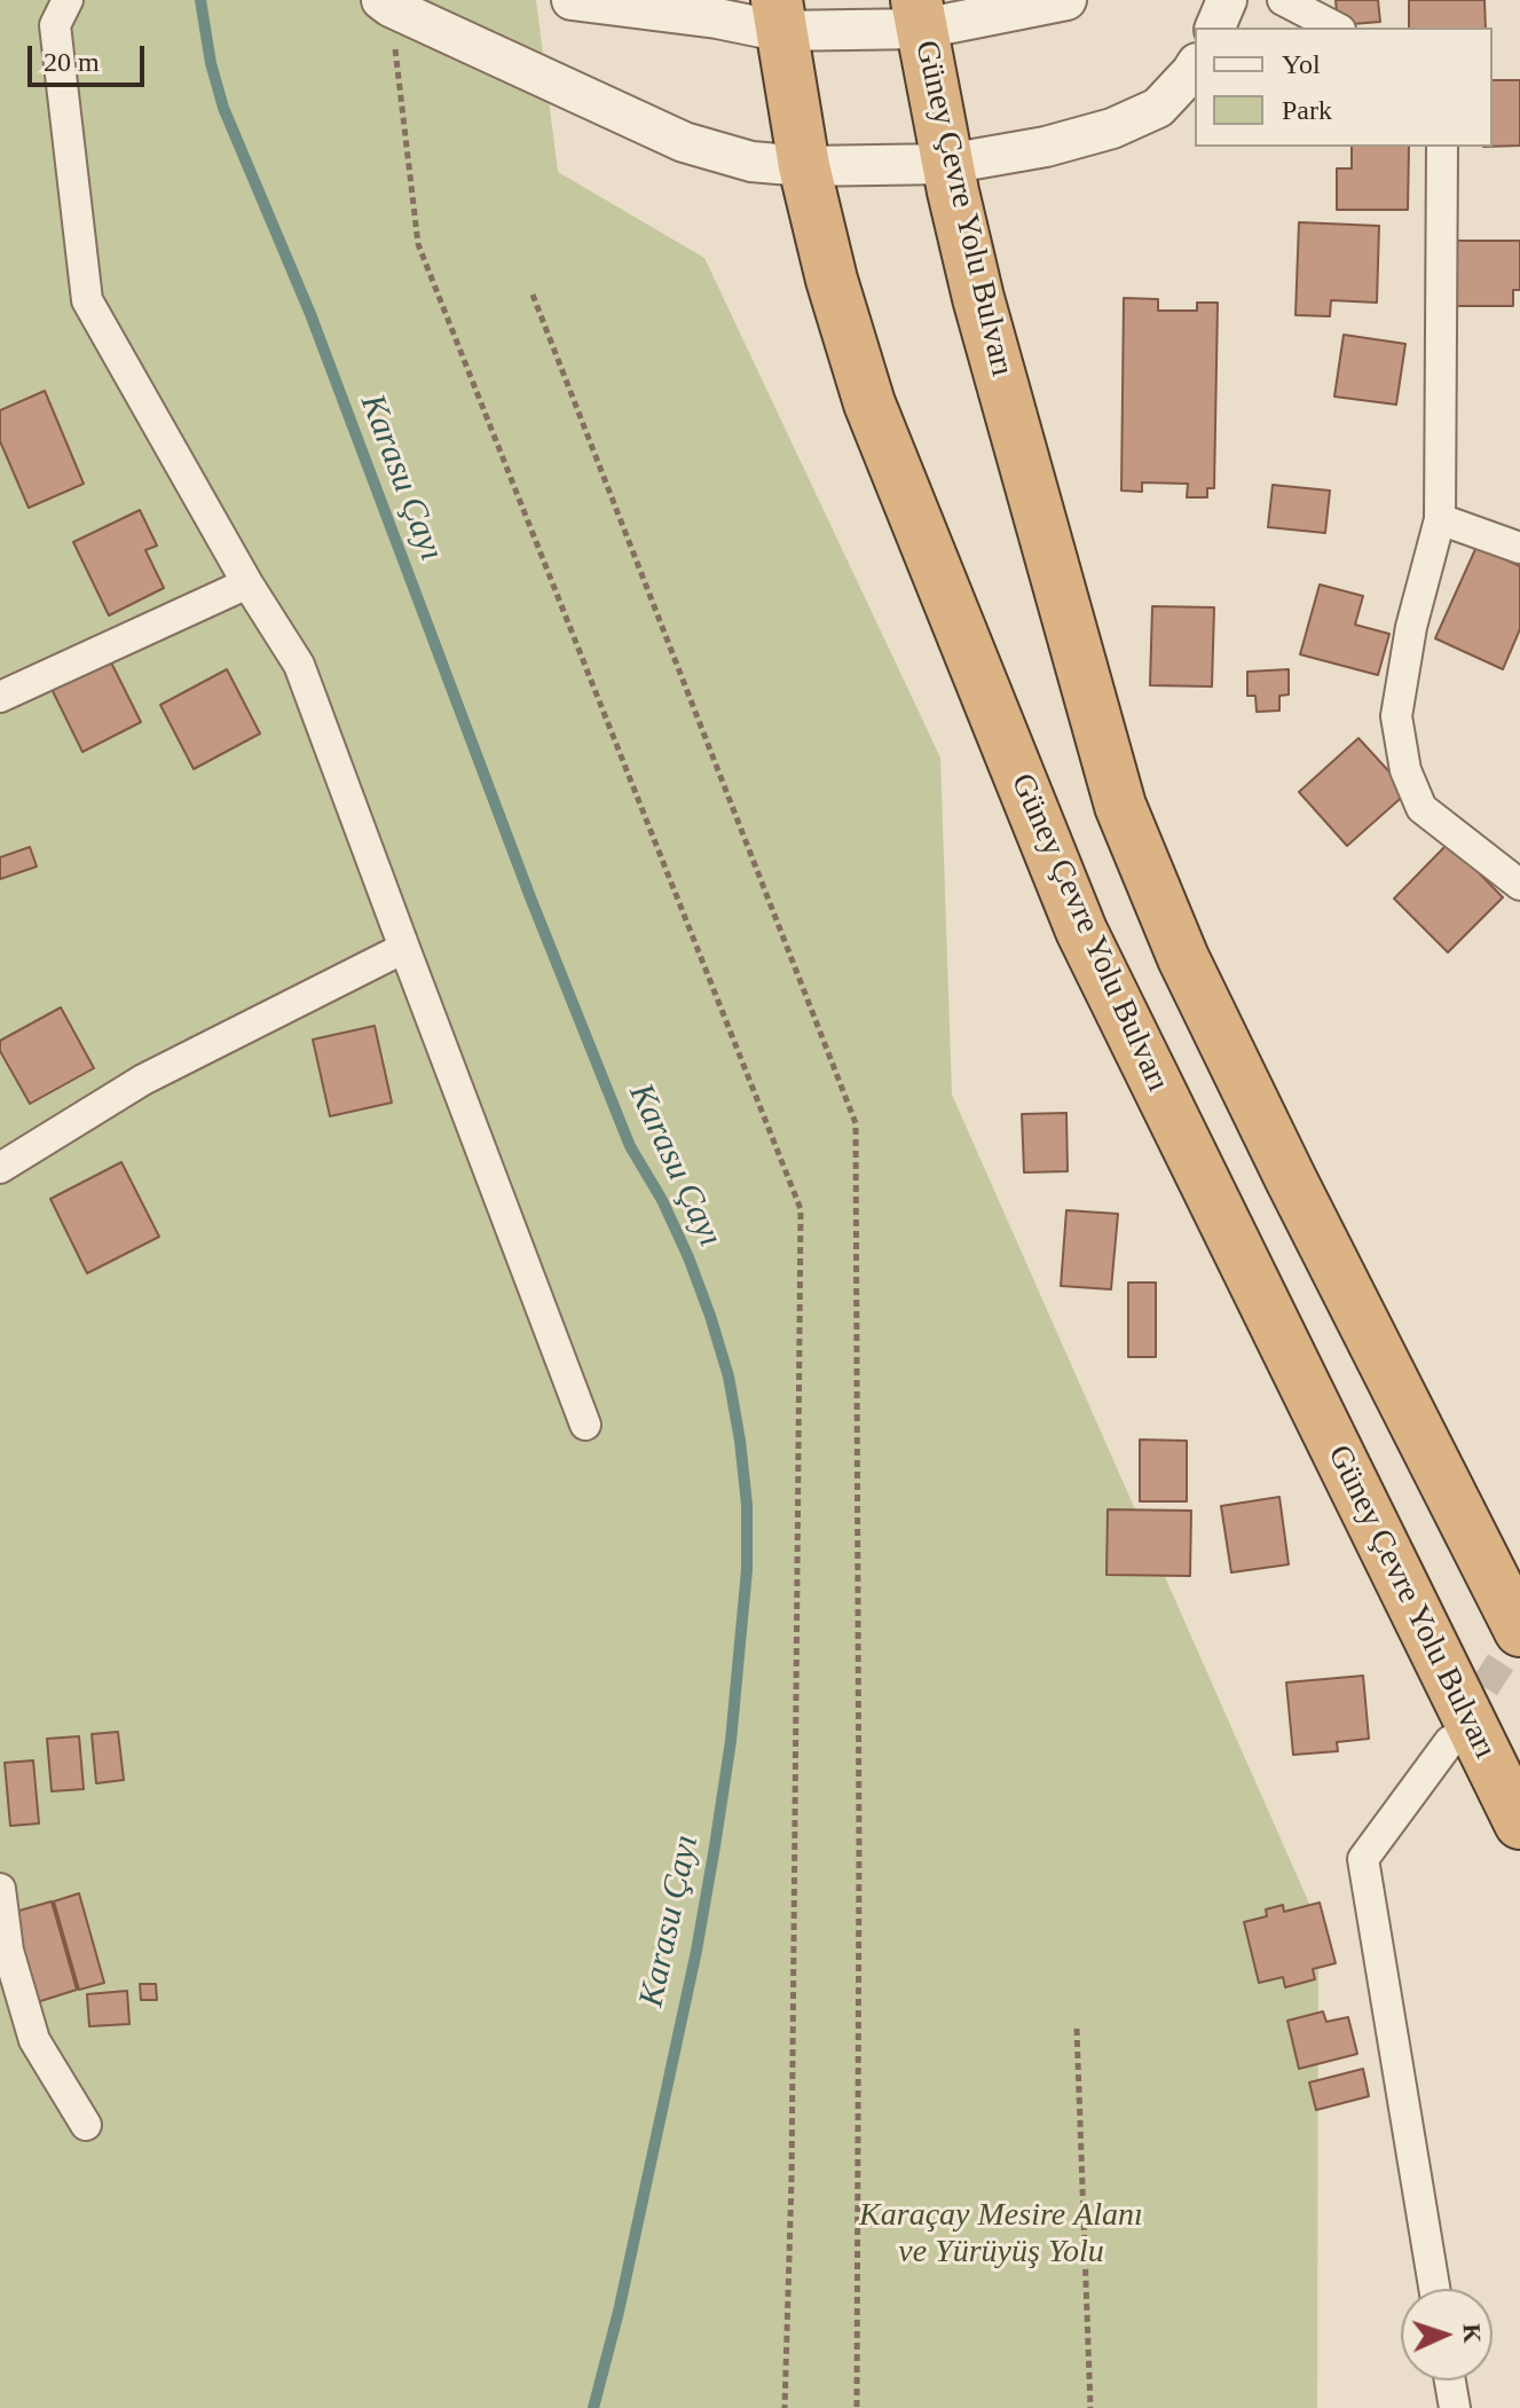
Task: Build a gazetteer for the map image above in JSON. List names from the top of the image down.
{
  "streets": {
    "highway": ["Güney Çevre Yolu Bulvarı"]
  },
  "water": ["Karasu Çayı"],
  "parks": ["Karaçay Mesire Alanı ve Yürüyüş Yolu"],
  "legend": ["Yol", "Park"],
  "scale_bar": "20 m",
  "north": "right"
}
